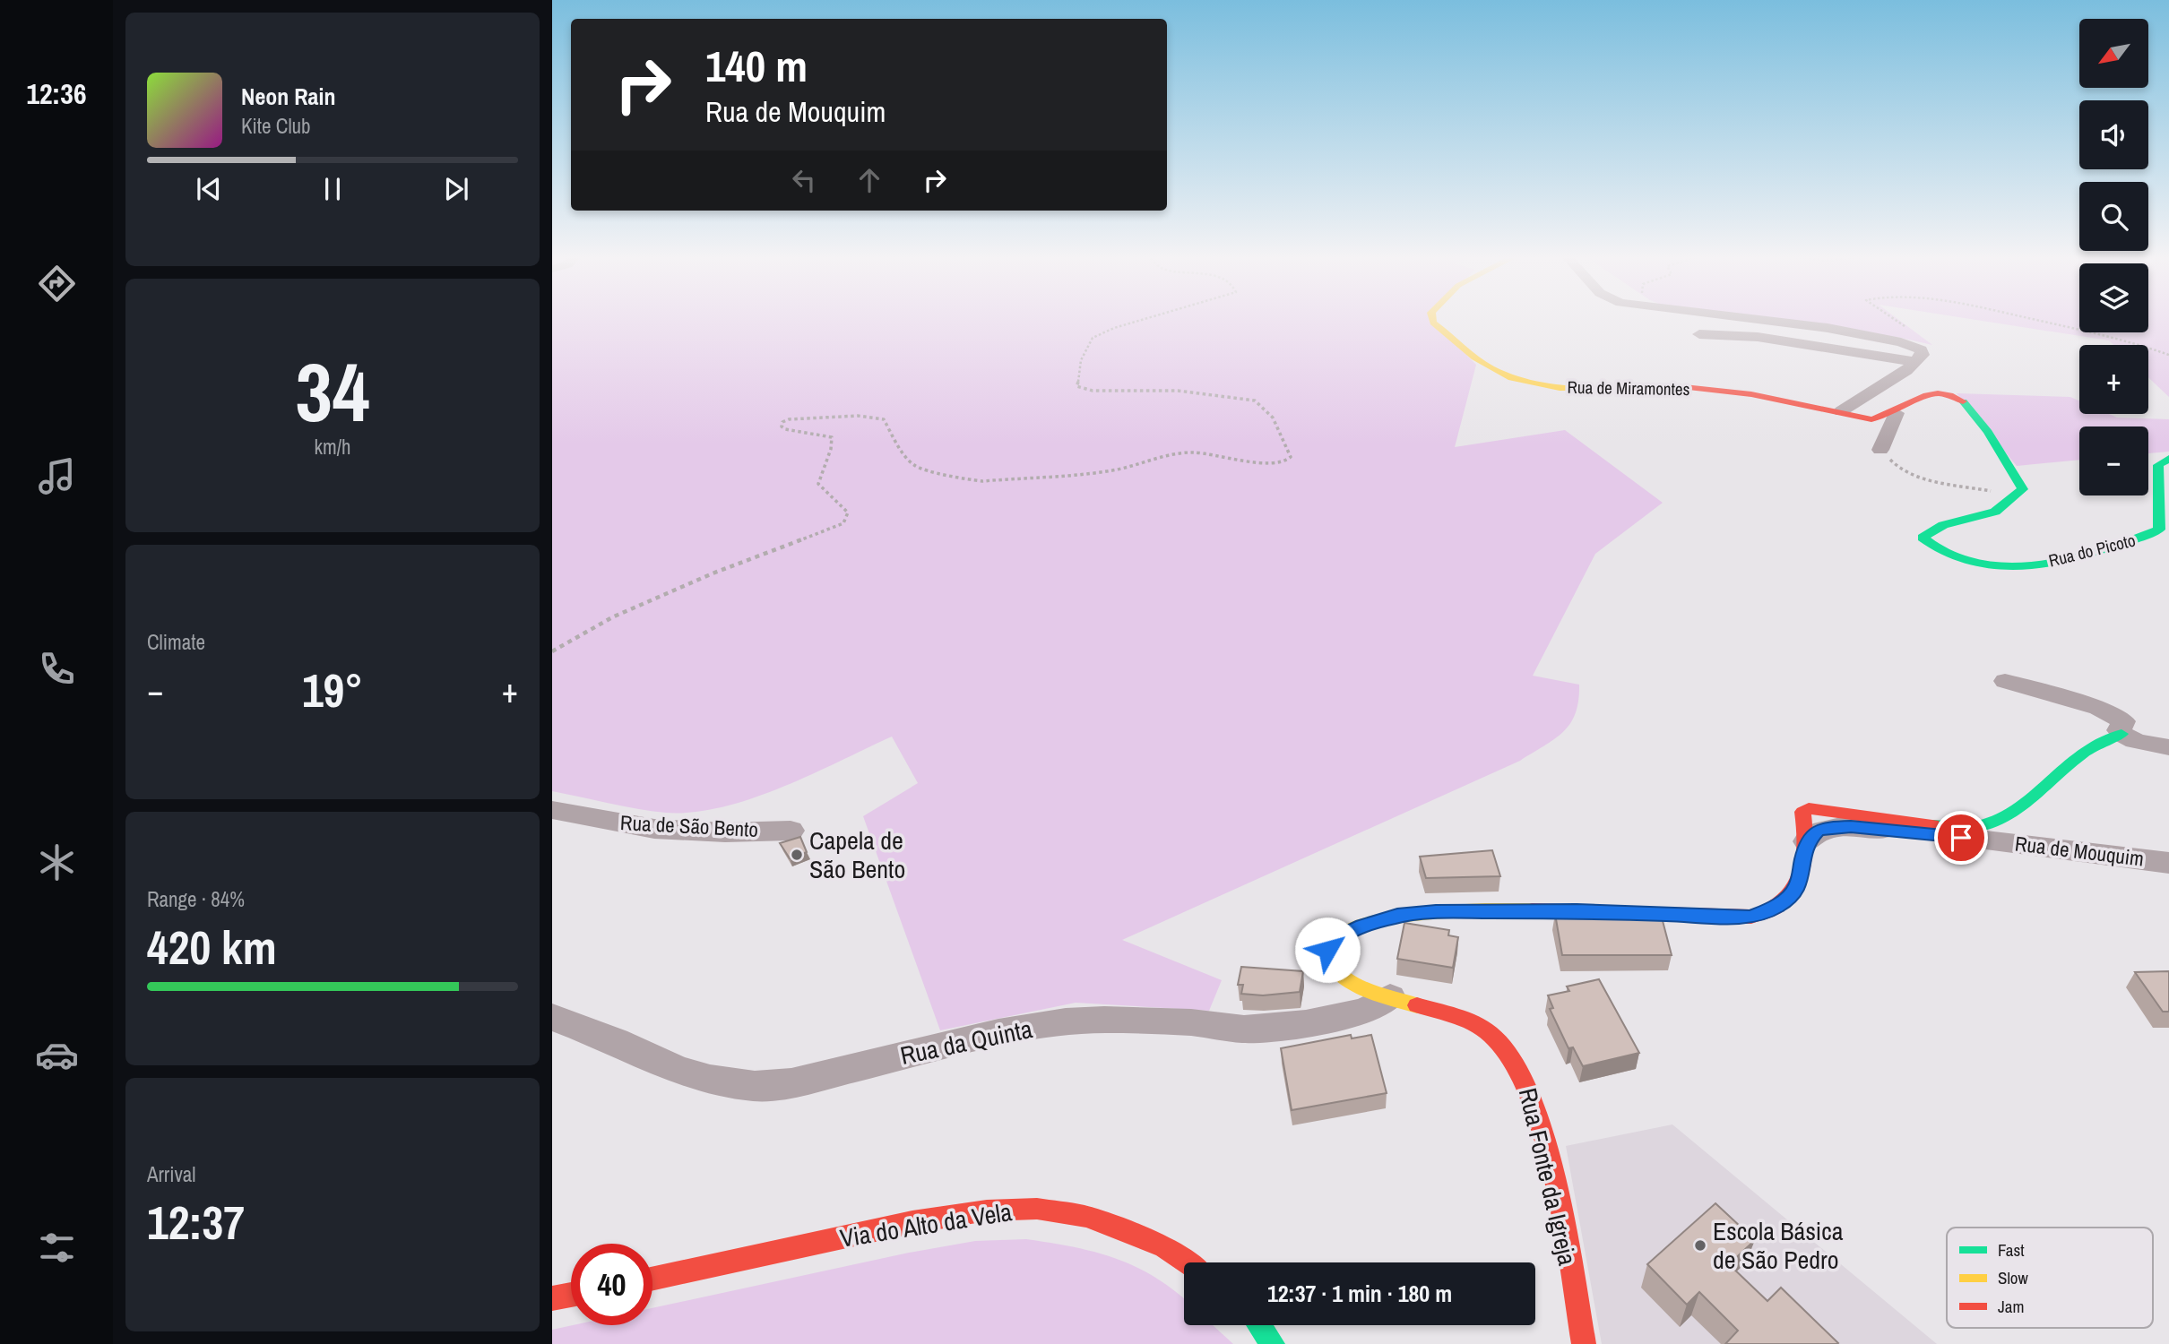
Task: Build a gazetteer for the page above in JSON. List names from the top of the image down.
{
  "streets": {
    "street": [
      "Rua de Miramontes",
      "Rua do Picoto",
      "Rua de São Bento",
      "Rua de Mouquim",
      "Rua da Quinta",
      "Rua Fonte da Igreja",
      "Via do Alto da Vela"
    ]
  },
  "crossings": [
    ["Rua de Mouquim", "Rua Fonte da Igreja"],
    ["Rua da Quinta", "Rua Fonte da Igreja"]
  ],
  "places": ["Capela de São Bento", "Escola Básica de São Pedro"],
  "legend": ["Fast", "Slow", "Jam"],
  "north": "bottom left",
  "page": {
    "tabs": "12:36",
    "map_buttons": ["+", "−"],
    "turn": ["140 m", "Rua de Mouquim"],
    "song": ["Neon Rain", "Kite Club"],
    "tile": [
      ["34", "km/h"],
      "Climate",
      ["Range · 84%", "420 km"],
      ["Arrival", "12:37"]
    ],
    "heat": ["−", "19°", "+"],
    "limit": "40",
    "trip": "12:37 · 1 min · 180 m"
  }
}
